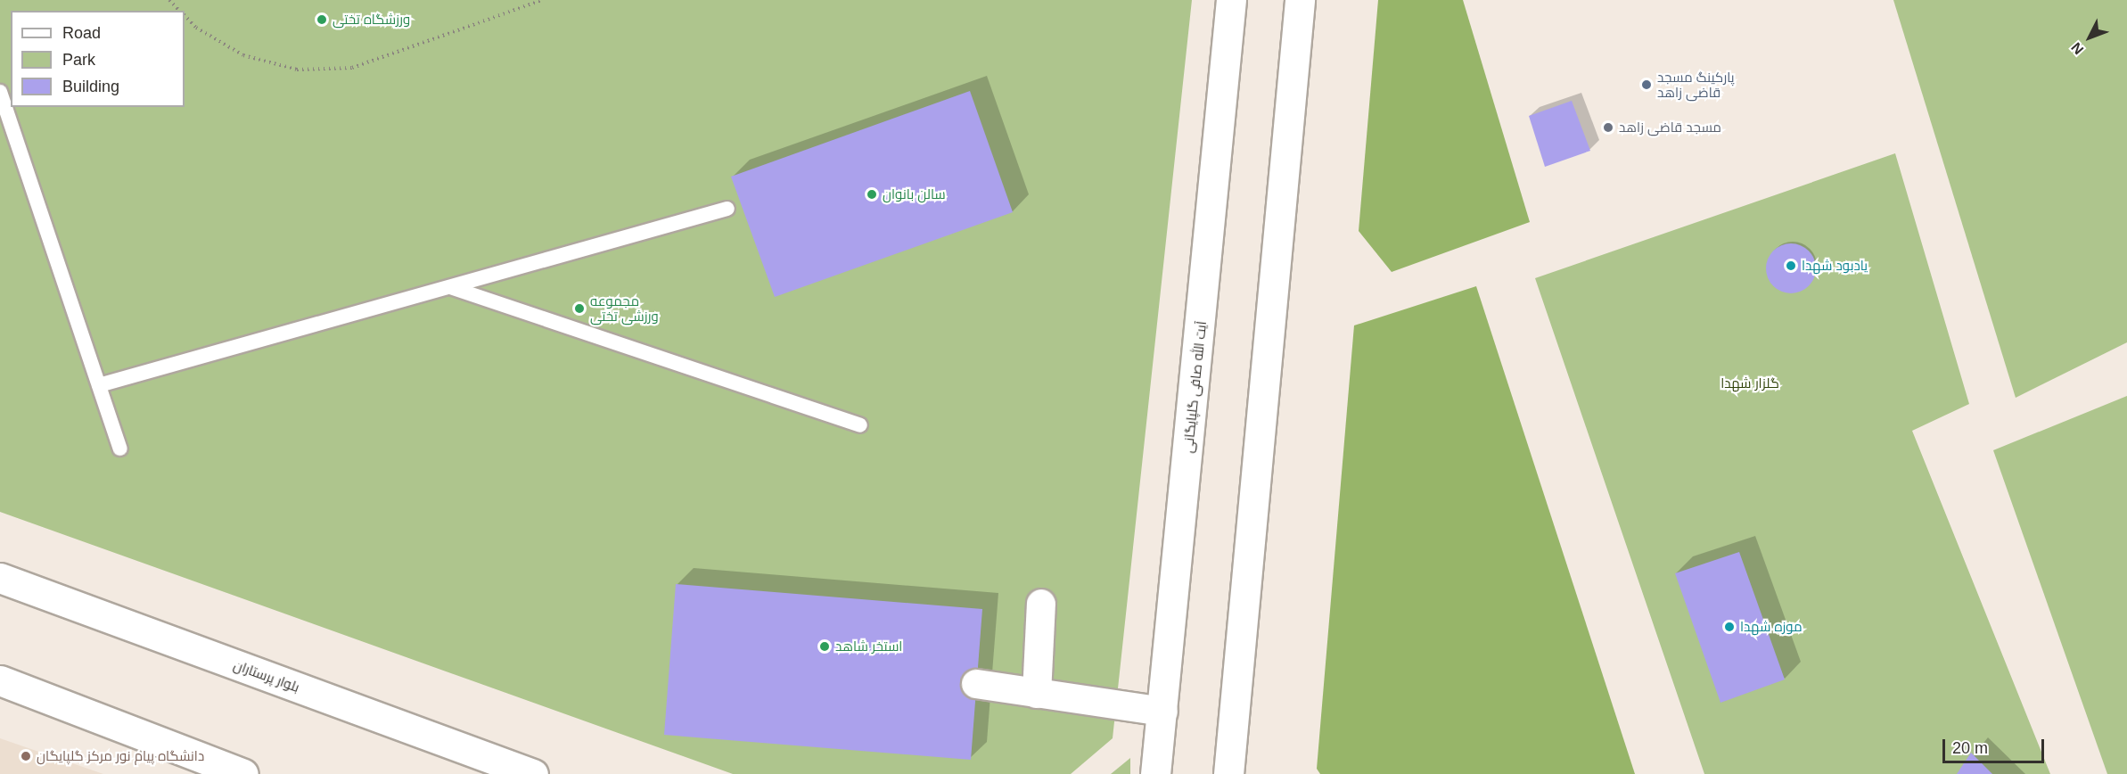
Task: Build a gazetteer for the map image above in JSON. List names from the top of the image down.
{
  "streets": {
    "main road": ["آیت الله صافی گلپایگانی", "بلوار پرستاران"]
  },
  "parks": ["گلزار شهدا"],
  "places": [
    "ورزشگاه تختی",
    "پارکینگ مسجد قاضی زاهد",
    "مسجد قاضی زاهد",
    "سالن بانوان",
    "یادبود شهدا",
    "مجموعه ورزشی تختی",
    "موزه شهدا",
    "استخر شاهد",
    "دانشگاه پیام نور مرکز گلپایگان"
  ],
  "legend": ["Road", "Park", "Building"],
  "scale_bar": "20 m",
  "north": "bottom left"
}
